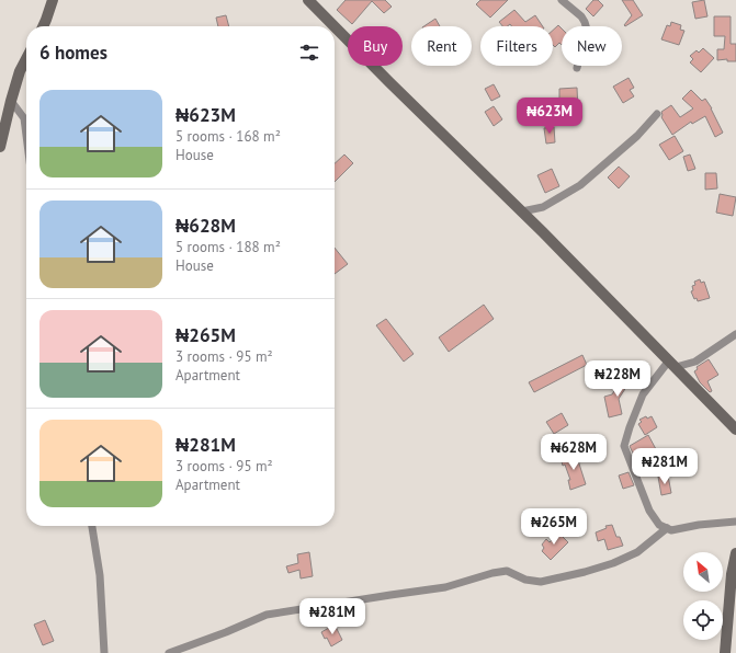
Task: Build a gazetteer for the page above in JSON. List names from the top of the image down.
{
  "north": "top left",
  "page": {
    "chip": [
      "Buy",
      "Rent",
      "Filters",
      "New"
    ],
    "heading": "6 homes",
    "list": [
      {
        "name": "₦623M",
        "note": "5 rooms · 168 m² · House"
      },
      {
        "name": "₦628M",
        "note": "5 rooms · 188 m² · House"
      },
      {
        "name": "₦265M",
        "note": "3 rooms · 95 m² · Apartment"
      },
      {
        "name": "₦281M",
        "note": "3 rooms · 95 m² · Apartment"
      }
    ],
    "price": [
      "₦623M",
      "₦228M",
      "₦628M",
      "₦281M",
      "₦265M",
      "₦281M"
    ]
  }
}
